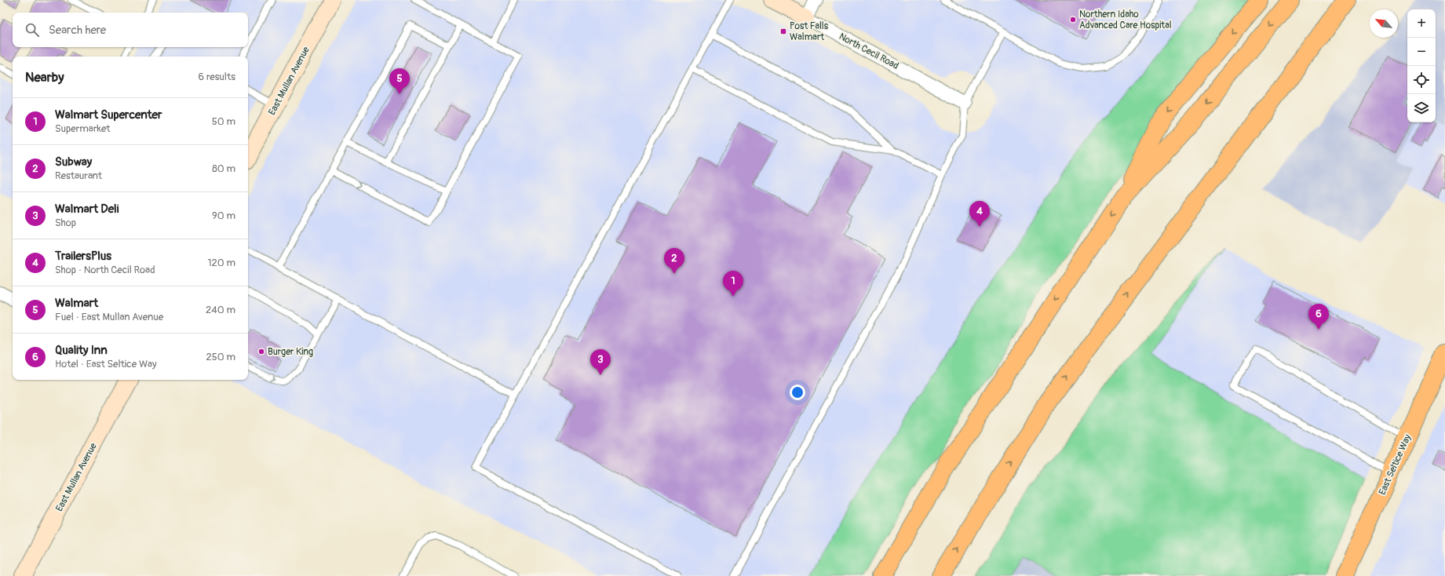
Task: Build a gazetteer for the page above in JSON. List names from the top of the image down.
{
  "streets": {
    "main road": ["North Cecil Road", "East Mullan Avenue", "East Seltice Way"]
  },
  "places": {
    "other": ["Northern Idaho Advanced Care Hospital", "Burger King"],
    "transit": ["Post Falls Walmart"]
  },
  "north": "top left",
  "page": {
    "map_buttons": ["+", "−"],
    "search": "Search here",
    "heading": ["Nearby", "6 results"],
    "pins": [
      "5",
      "4",
      "2",
      "1",
      "6",
      "3"
    ],
    "list": [
      {
        "mark": "1",
        "name": "Walmart Supercenter",
        "note": "Supermarket",
        "value": "50 m"
      },
      {
        "mark": "2",
        "name": "Subway",
        "note": "Restaurant",
        "value": "80 m"
      },
      {
        "mark": "3",
        "name": "Walmart Deli",
        "note": "Shop",
        "value": "90 m"
      },
      {
        "mark": "4",
        "name": "TrailersPlus",
        "note": "Shop · North Cecil Road",
        "value": "120 m"
      },
      {
        "mark": "5",
        "name": "Walmart",
        "note": "Fuel · East Mullan Avenue",
        "value": "240 m"
      },
      {
        "mark": "6",
        "name": "Quality Inn",
        "note": "Hotel · East Seltice Way",
        "value": "250 m"
      }
    ]
  }
}
